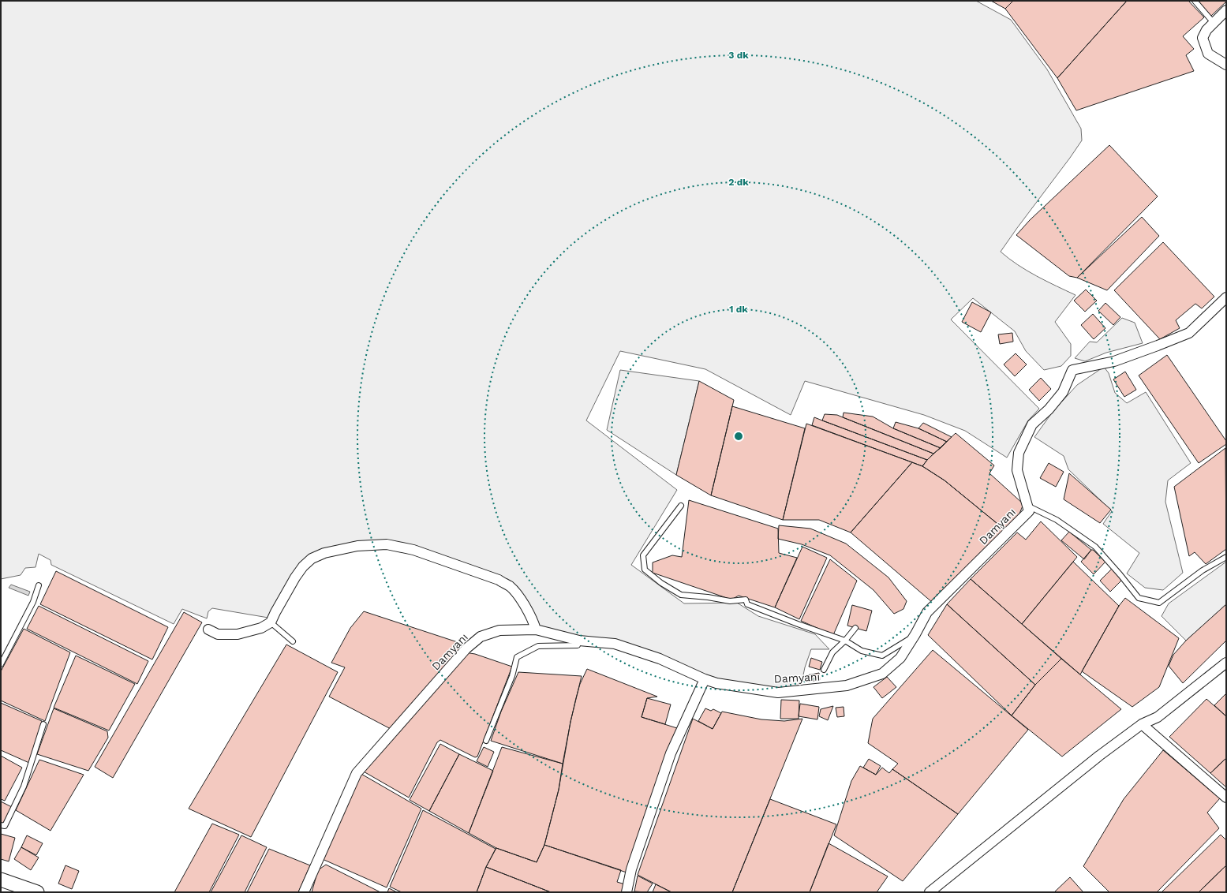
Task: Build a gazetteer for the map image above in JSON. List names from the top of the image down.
{
  "streets": {
    "street": ["Damyanı"]
  },
  "rings": ["3 dk", "2 dk", "1 dk"]
}
